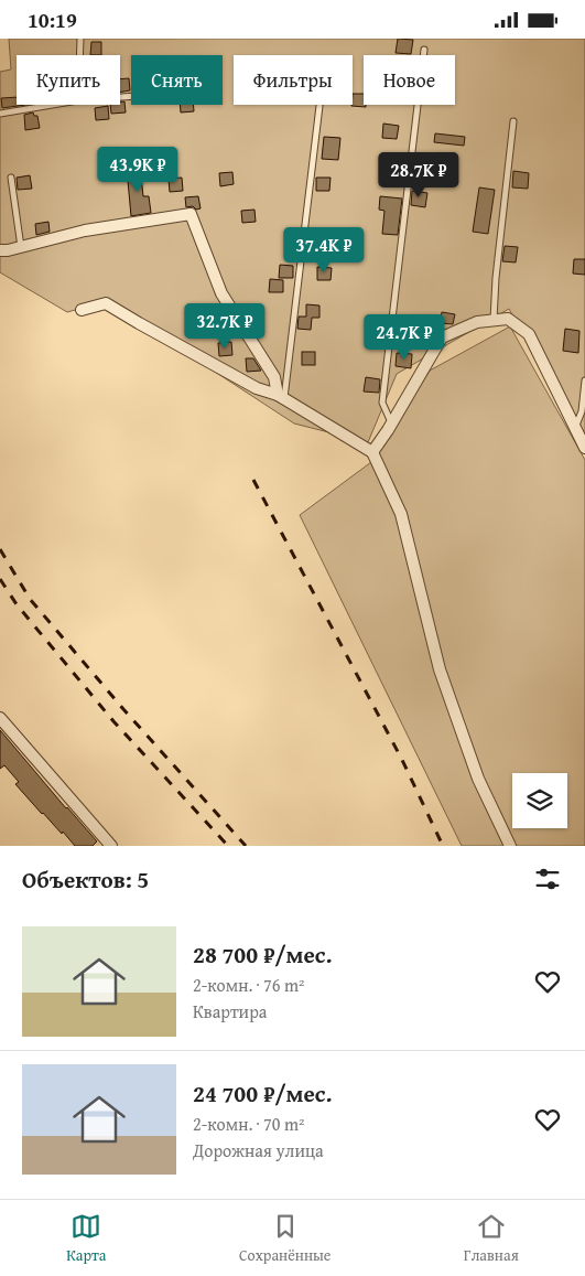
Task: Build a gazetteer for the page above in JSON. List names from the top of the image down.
{
  "page": {
    "status": "10:19",
    "chip": [
      "Купить",
      "Снять",
      "Фильтры",
      "Новое"
    ],
    "price": [
      "43.9K ₽",
      "28.7K ₽",
      "37.4K ₽",
      "32.7K ₽",
      "24.7K ₽"
    ],
    "heading": "Объектов: 5",
    "list": [
      {
        "name": "28 700 ₽/мес.",
        "note": "2-комн. · 76 m² · Квартира"
      },
      {
        "name": "24 700 ₽/мес.",
        "note": "2-комн. · 70 m² · Дорожная улица"
      }
    ],
    "tabs": ["Карта", "Сохранённые", "Главная"]
  }
}
